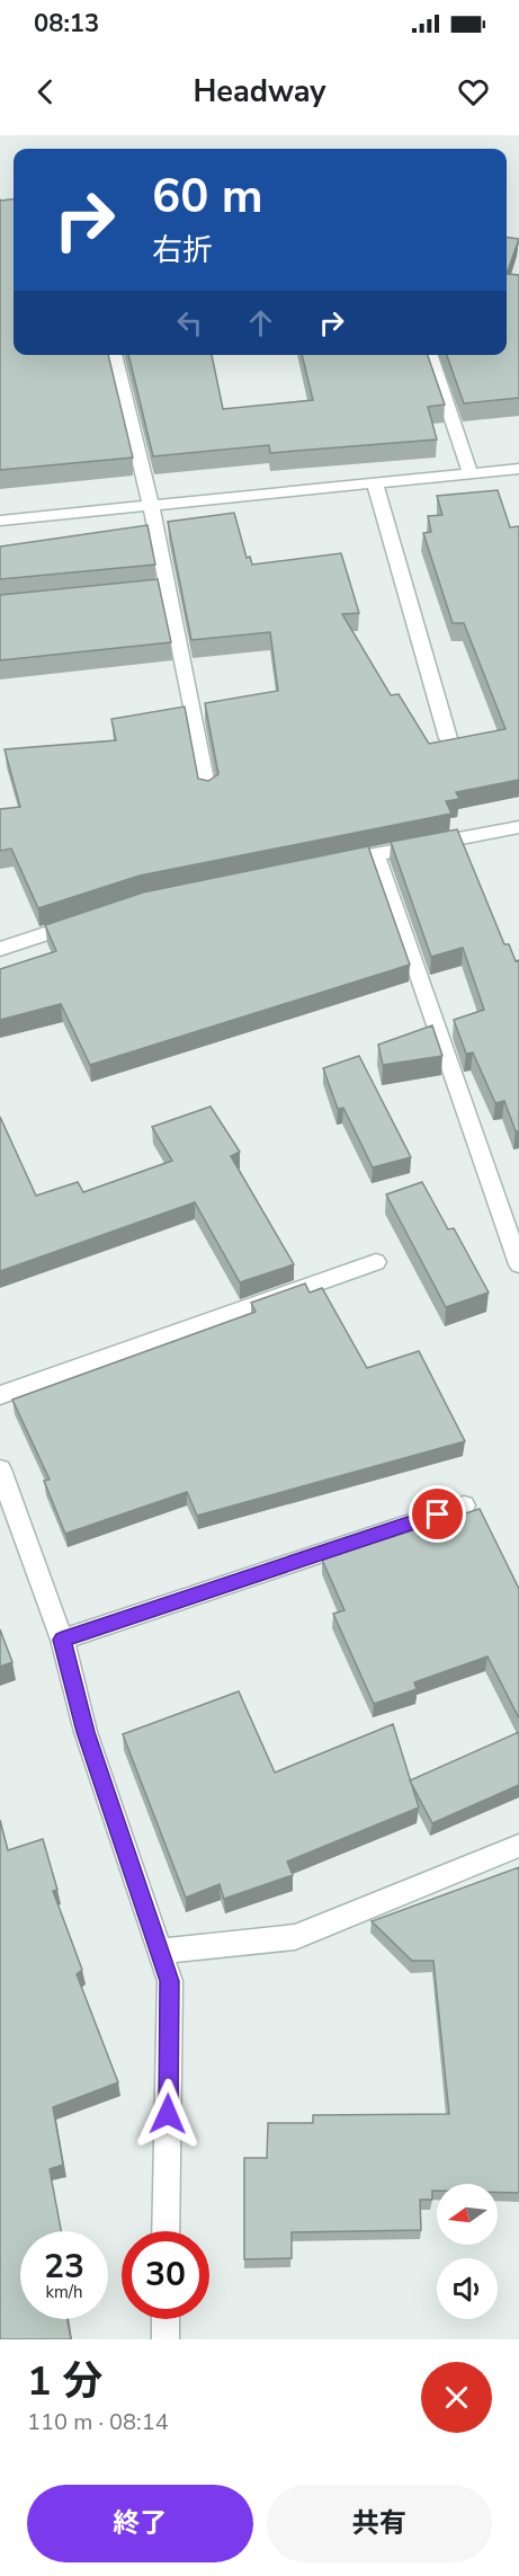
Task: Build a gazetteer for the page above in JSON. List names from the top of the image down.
{
  "north": "left",
  "page": {
    "status": "08:13",
    "header": "Headway",
    "turn": ["60 m", "右折"],
    "speed": "23 km/h",
    "limit": "30",
    "heading": ["1 分", "110 m · 08:14"],
    "buttons": ["終了", "共有"]
  }
}
